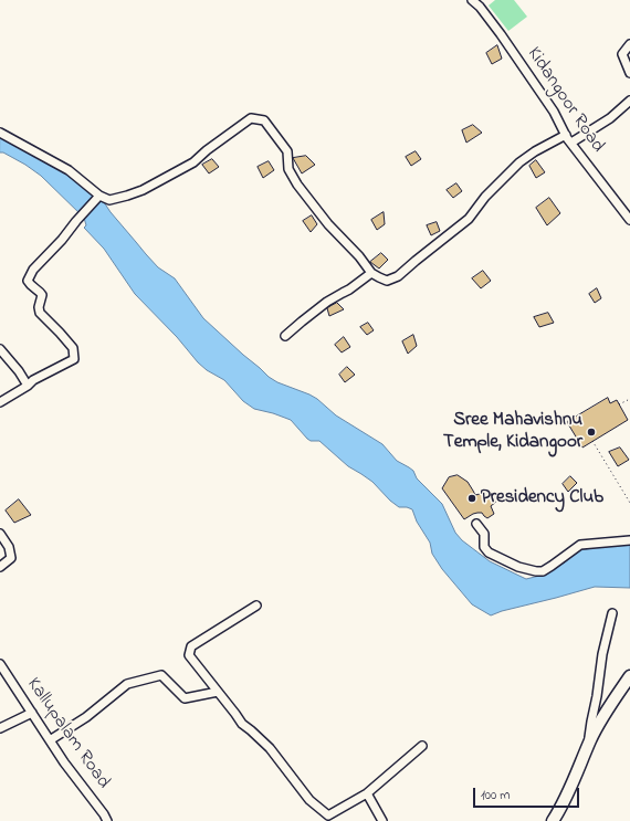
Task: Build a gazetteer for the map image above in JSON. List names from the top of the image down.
{
  "streets": {
    "street": ["Kidangoor Road", "Kallupalam Road"]
  },
  "places": ["Sree Mahavishnu Temple, Kidangoor", "Presidency Club"],
  "scale_bar": "100 m"
}
